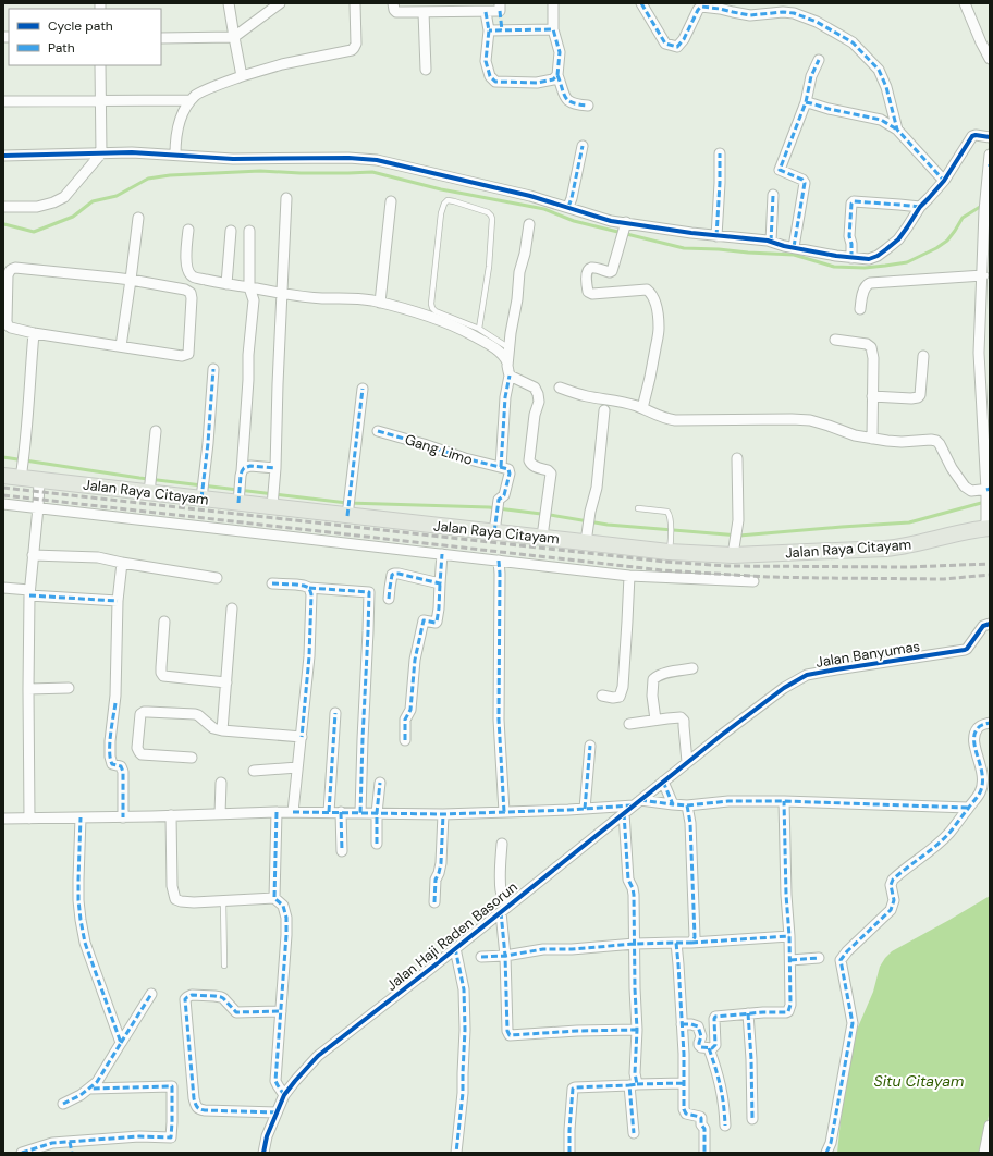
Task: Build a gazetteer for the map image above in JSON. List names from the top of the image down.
{
  "streets": {
    "main road": ["Jalan Raya Citayam"],
    "street": ["Gang Limo", "Jalan Banyumas", "Jalan Haji Raden Basorun"]
  },
  "crossings": [
    ["Jalan Banyumas", "Jalan Haji Raden Basorun"]
  ],
  "water": ["Situ Citayam"],
  "legend": ["Cycle path", "Path"]
}
